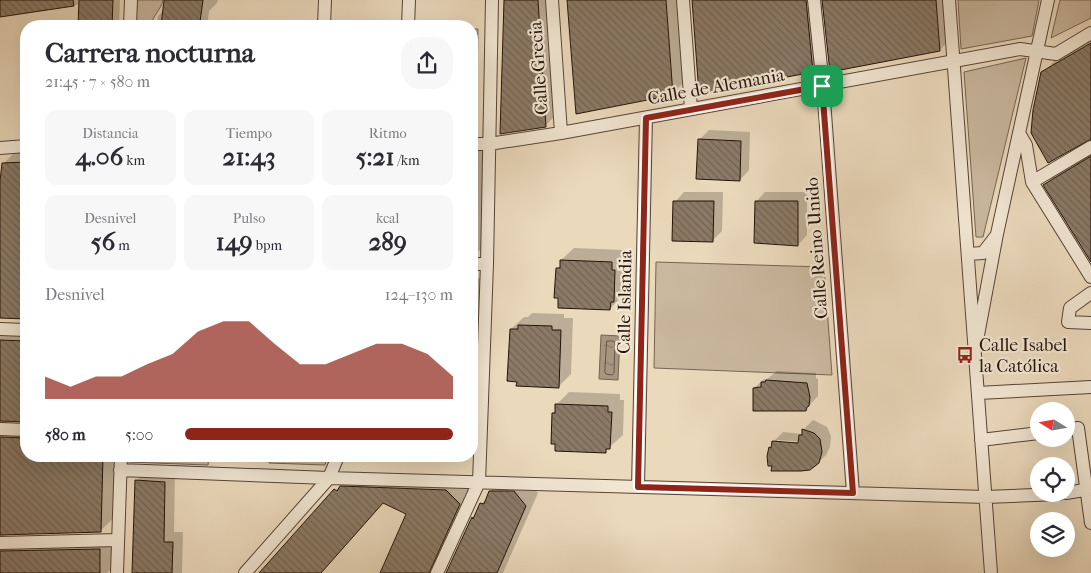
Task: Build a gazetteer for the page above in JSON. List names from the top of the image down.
{
  "streets": {
    "street": [
      "Calle Grecia",
      "Calle de Alemania",
      "Calle Reino Unido",
      "Calle Islandia"
    ]
  },
  "crossings": [
    ["Calle Grecia", "Calle de Alemania"],
    ["Calle de Alemania", "Calle Reino Unido"],
    ["Calle de Alemania", "Calle Islandia"]
  ],
  "places": {
    "bus stop": ["Calle Isabel la Católica"]
  },
  "north": "left",
  "page": {
    "heading": ["Carrera nocturna", "21:45 · 7 × 580 m"],
    "stats": [
      ["Distancia", "4.06 km"],
      ["Tiempo", "21:43"],
      ["Ritmo", "5:21 /km"],
      ["Desnivel", "56 m"],
      ["Pulso", "149 bpm"],
      ["kcal", "289"]
    ],
    "chart": ["Desnivel", "124–130 m"],
    "list": [
      {
        "name": "580 m",
        "note": "5:00"
      }
    ]
  }
}
